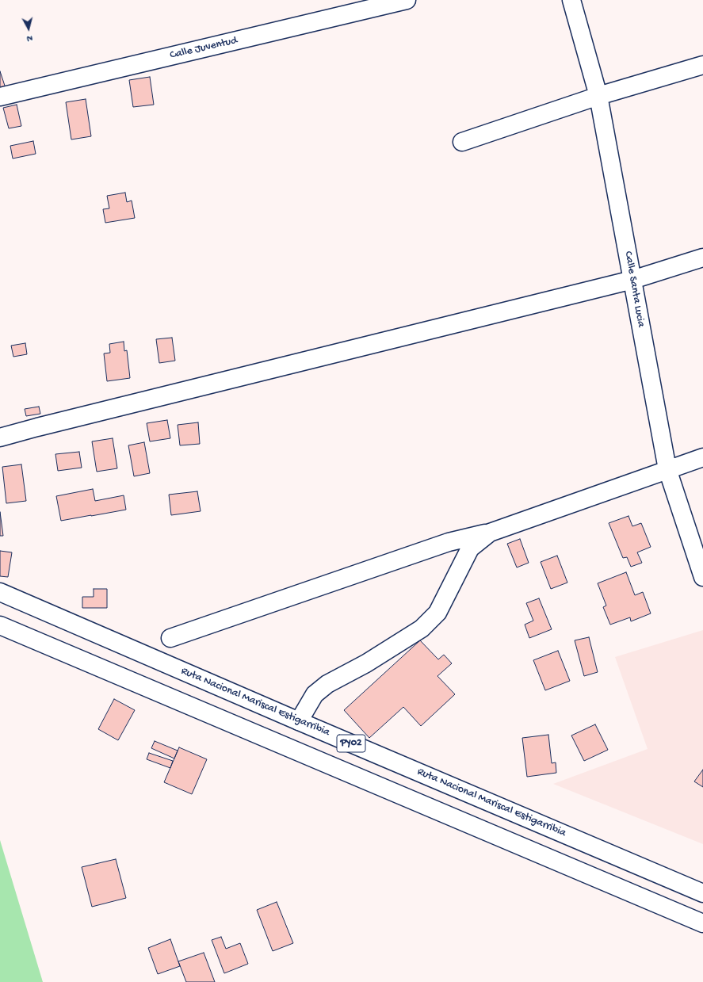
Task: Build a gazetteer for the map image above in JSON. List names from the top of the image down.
{
  "streets": {
    "main road": [
      "Calle Juventud",
      "Calle Santa Lucia",
      "Ruta Nacional Mariscal Estigarribia",
      "PY02"
    ]
  },
  "north": "bottom"
}
